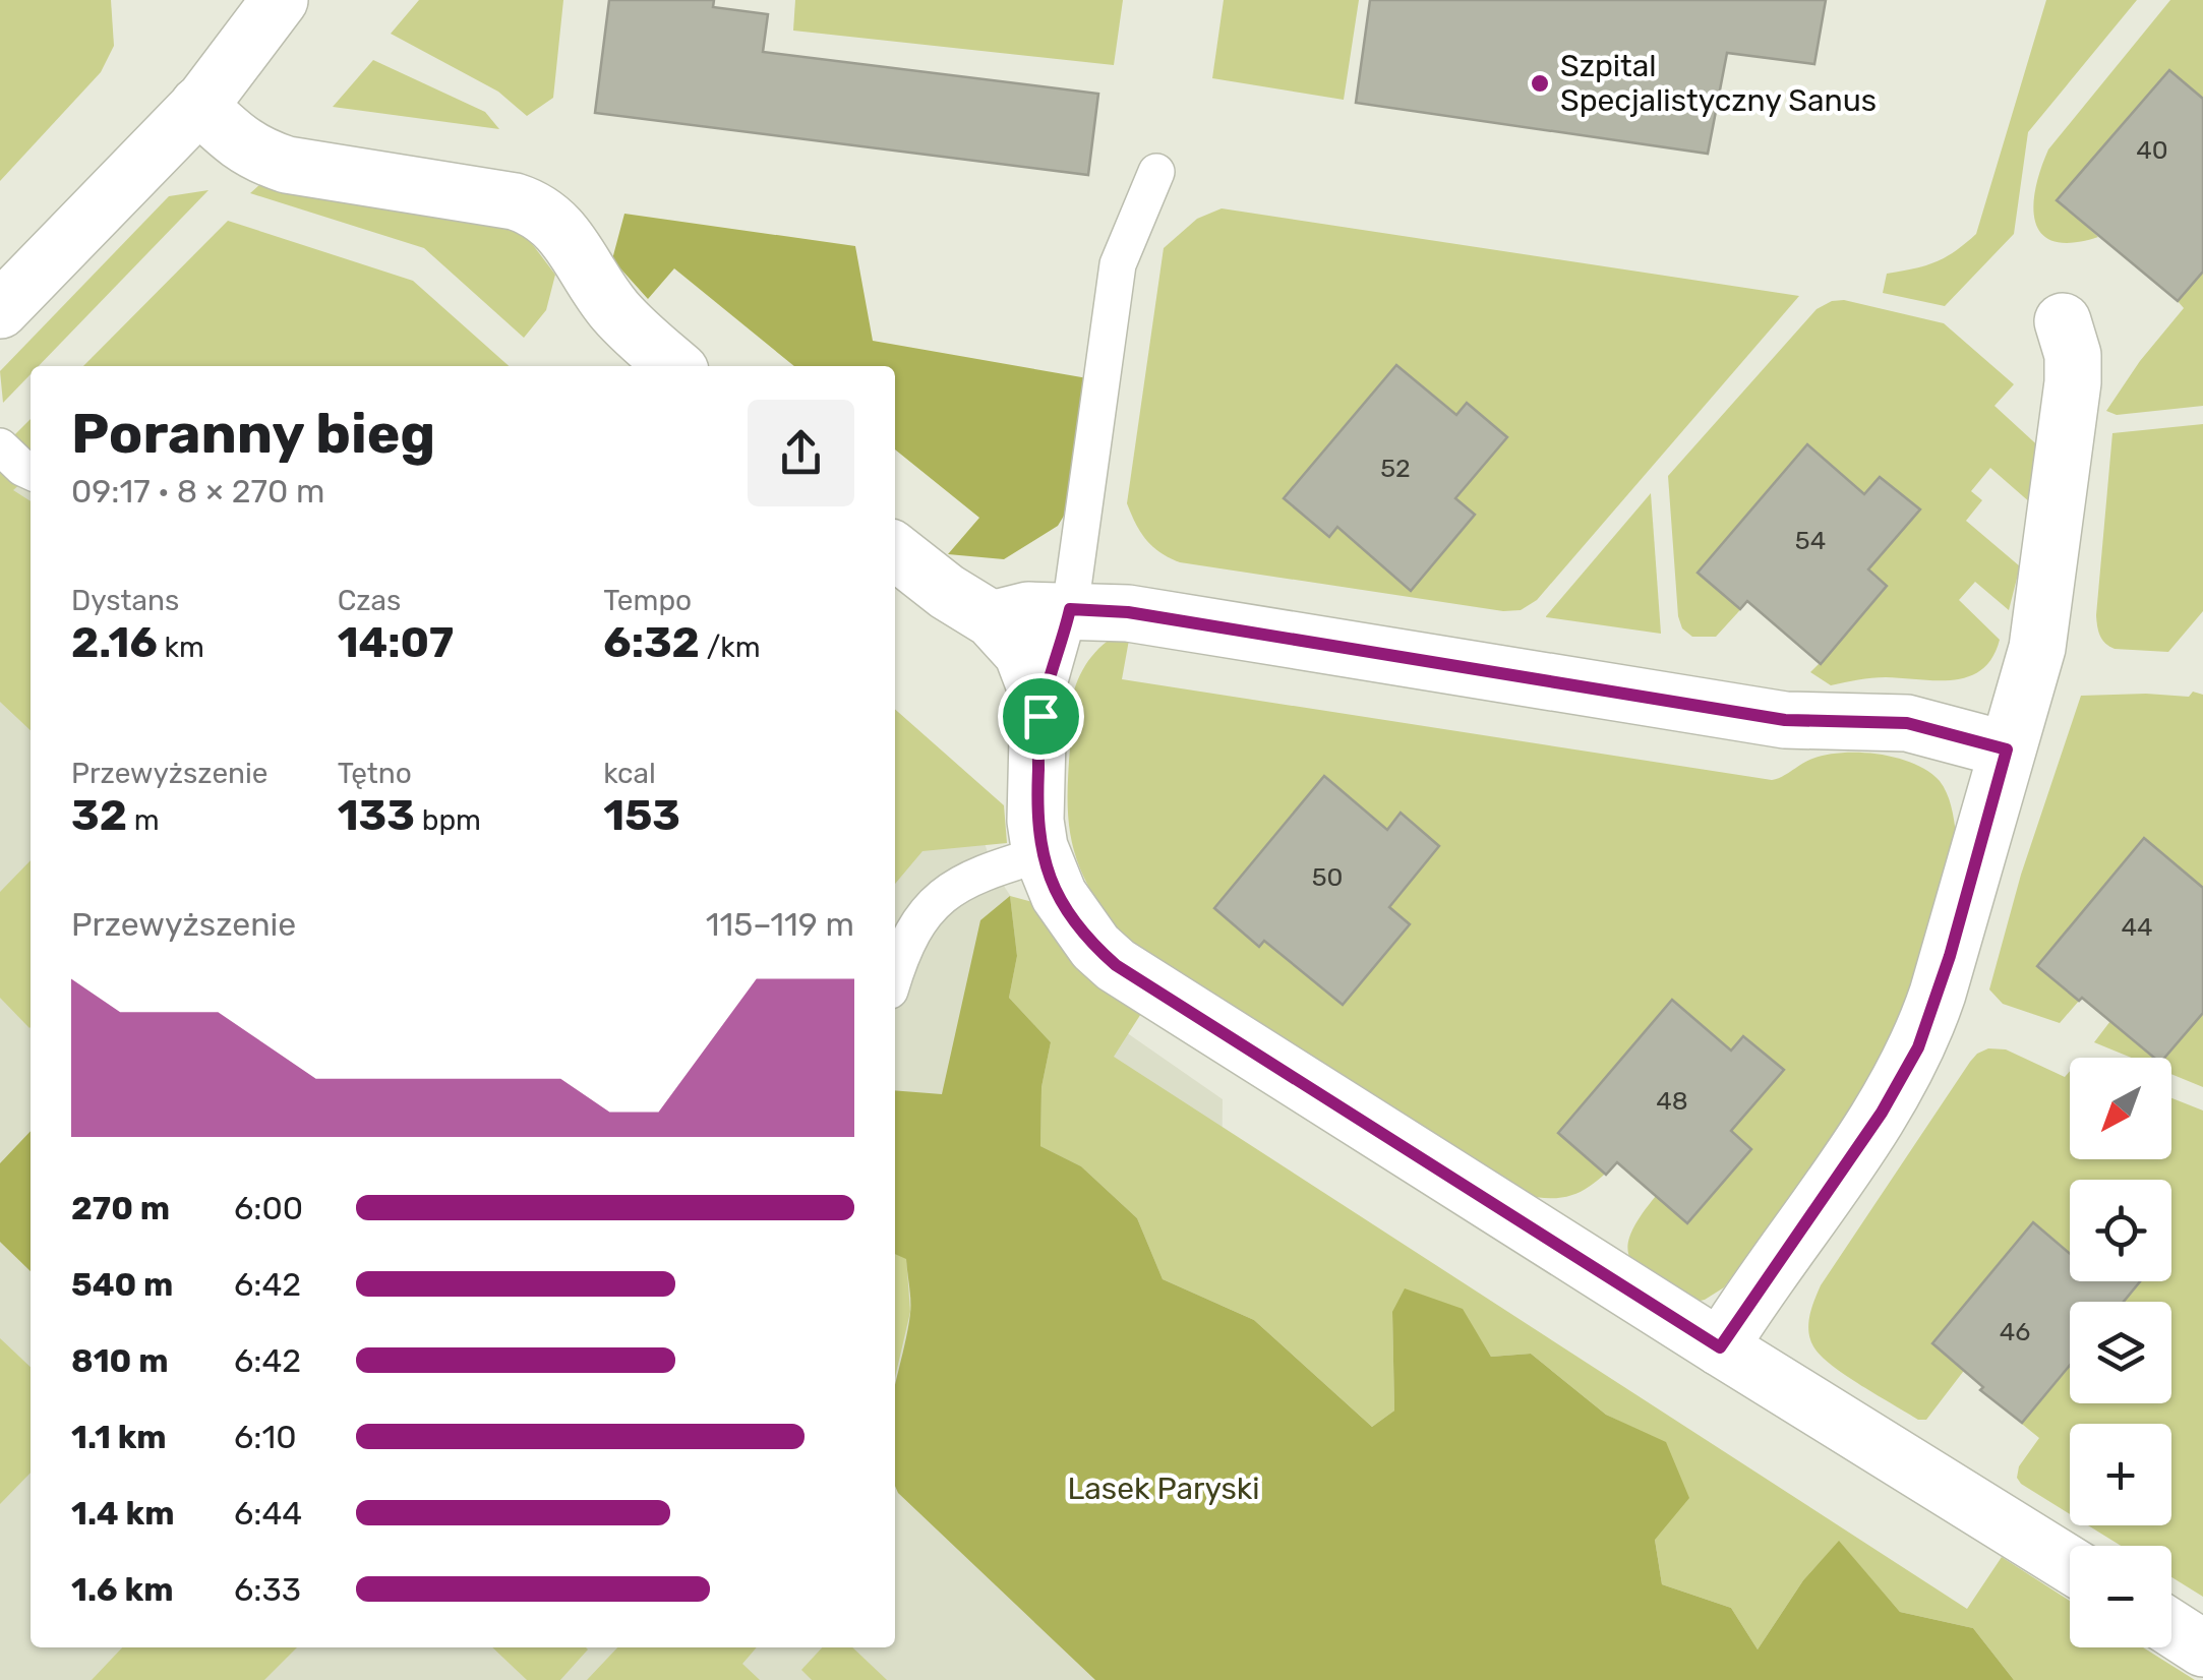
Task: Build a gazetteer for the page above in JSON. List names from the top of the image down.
{
  "parks": ["Lasek Paryski"],
  "places": ["Szpital Specjalistyczny Sanus"],
  "house_numbers": [
    "40",
    "52",
    "54",
    "50",
    "44",
    "48",
    "46"
  ],
  "north": "bottom left",
  "page": {
    "heading": ["Poranny bieg", "09:17 · 8 × 270 m"],
    "stats": [
      ["Dystans", "2.16 km"],
      ["Czas", "14:07"],
      ["Tempo", "6:32 /km"],
      ["Przewyższenie", "32 m"],
      ["Tętno", "133 bpm"],
      ["kcal", "153"]
    ],
    "chart": ["Przewyższenie", "115–119 m"],
    "map_buttons": ["+", "−"],
    "list": [
      {
        "name": "270 m",
        "note": "6:00"
      },
      {
        "name": "540 m",
        "note": "6:42"
      },
      {
        "name": "810 m",
        "note": "6:42"
      },
      {
        "name": "1.1 km",
        "note": "6:10"
      },
      {
        "name": "1.4 km",
        "note": "6:44"
      },
      {
        "name": "1.6 km",
        "note": "6:33"
      }
    ]
  }
}
